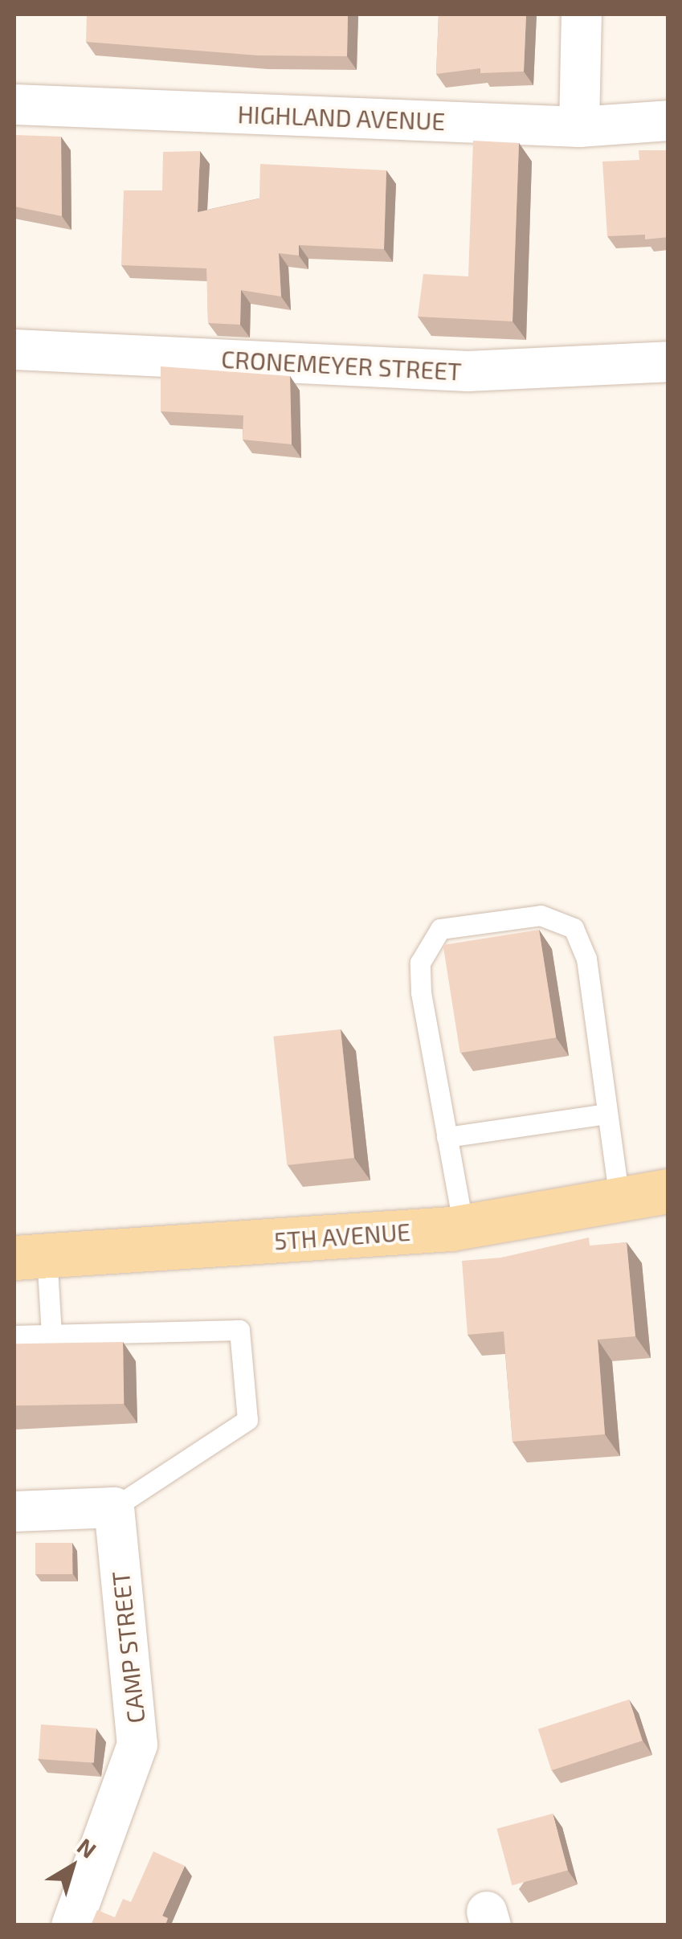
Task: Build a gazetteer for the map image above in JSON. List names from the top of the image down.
{
  "streets": {
    "main road": ["5TH AVENUE"],
    "street": ["HIGHLAND AVENUE", "CRONEMEYER STREET", "CAMP STREET"]
  },
  "north": "top right"
}
